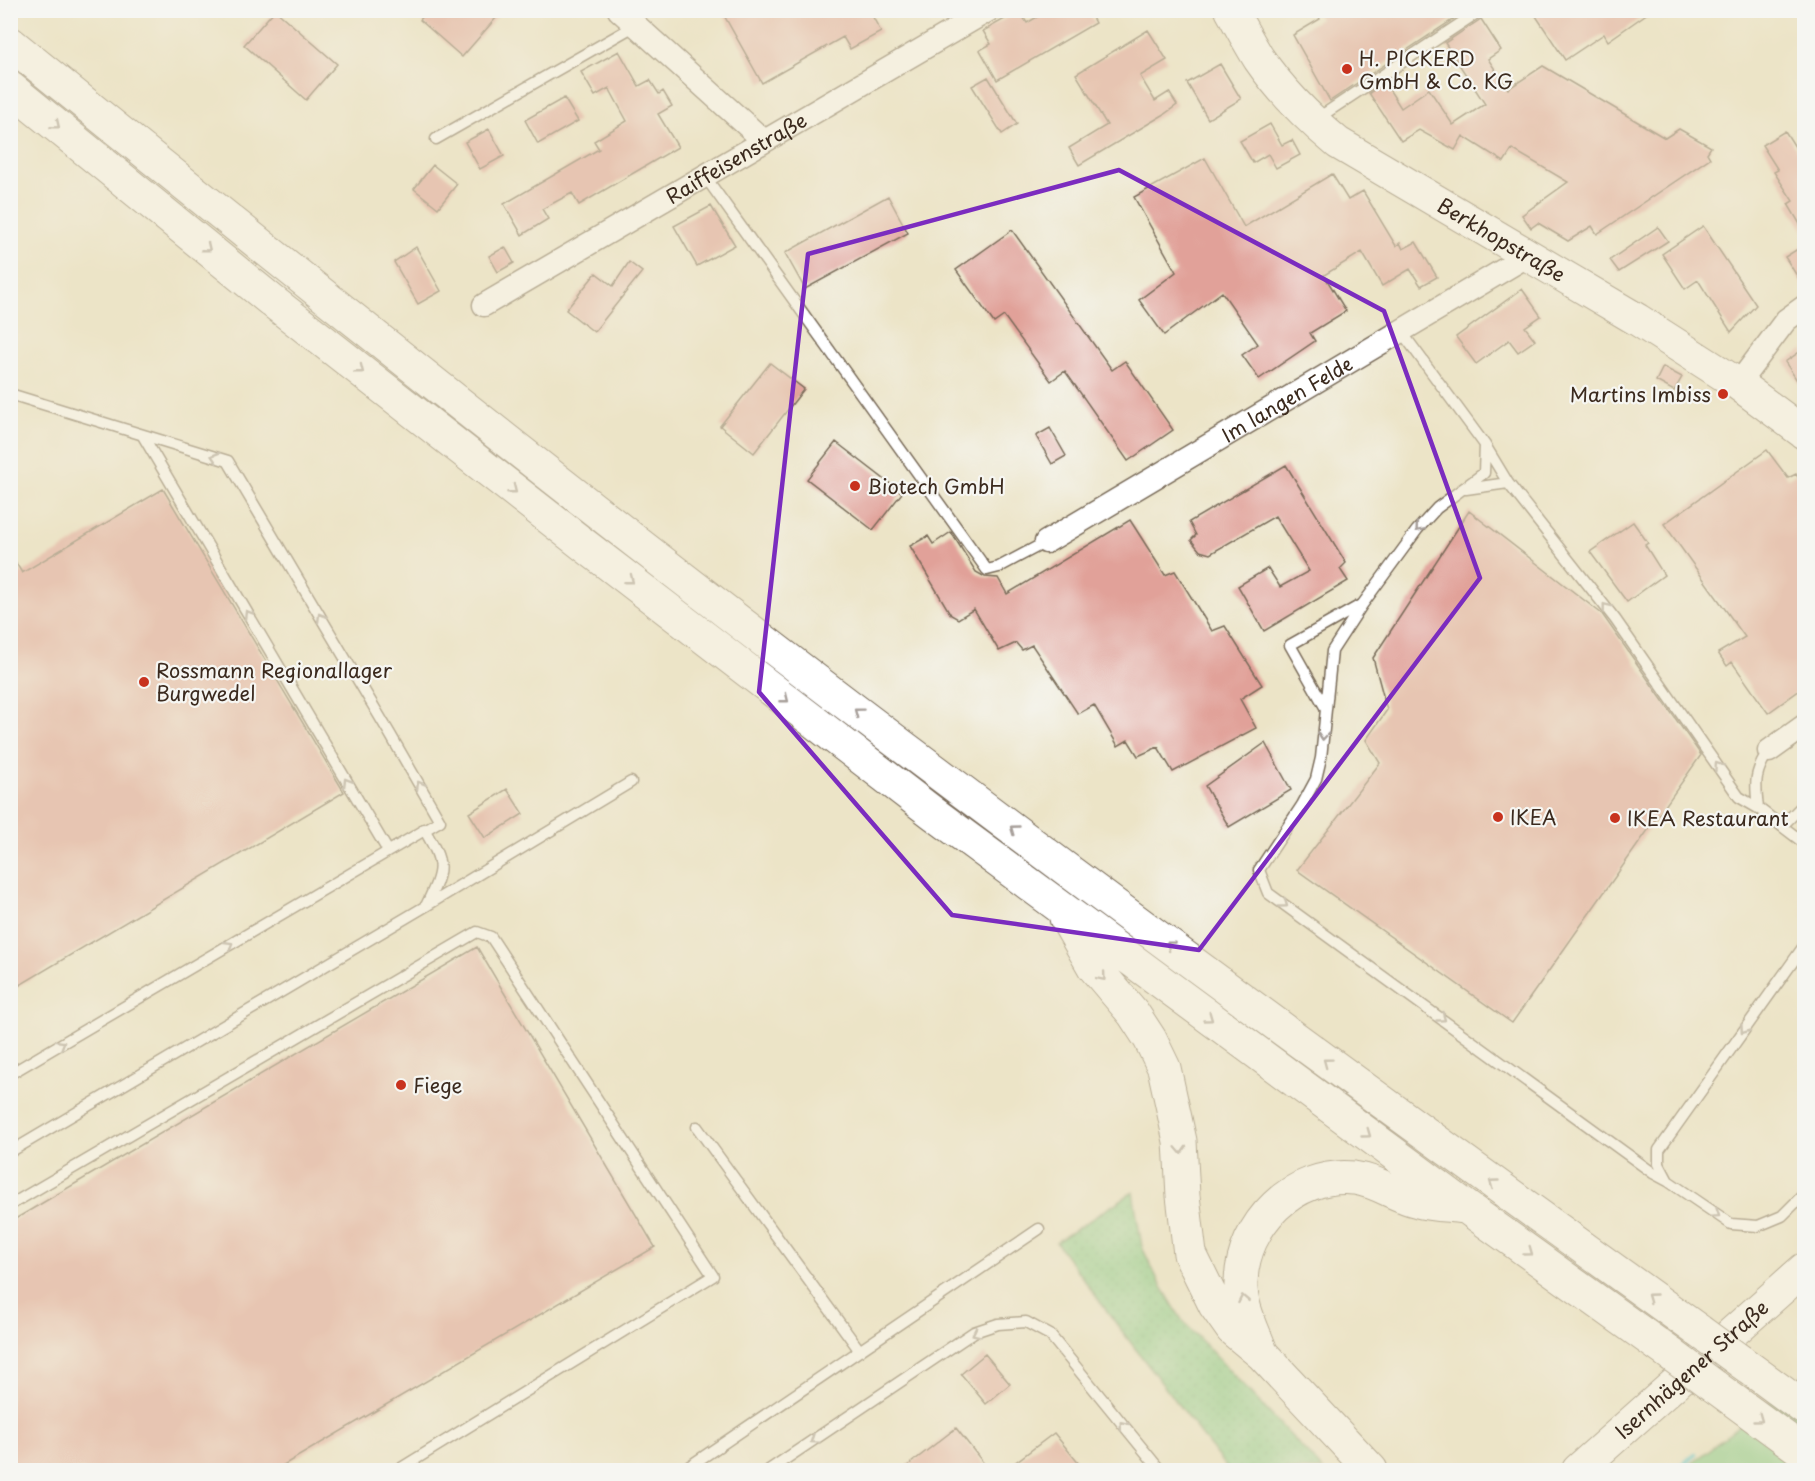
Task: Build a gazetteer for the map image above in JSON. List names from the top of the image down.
{
  "streets": {
    "main road": ["Berkhopstraße", "Isernhägener Straße"],
    "street": ["Raiffeisenstraße", "Im langen Felde"]
  },
  "crossings": [
    ["Berkhopstraße", "Im langen Felde"]
  ],
  "places": [
    "H. PICKERD GmbH & Co. KG",
    "Martins Imbiss",
    "Biotech GmbH",
    "Rossmann Regionallager Burgwedel",
    "IKEA",
    "IKEA Restaurant",
    "Fiege"
  ]
}
